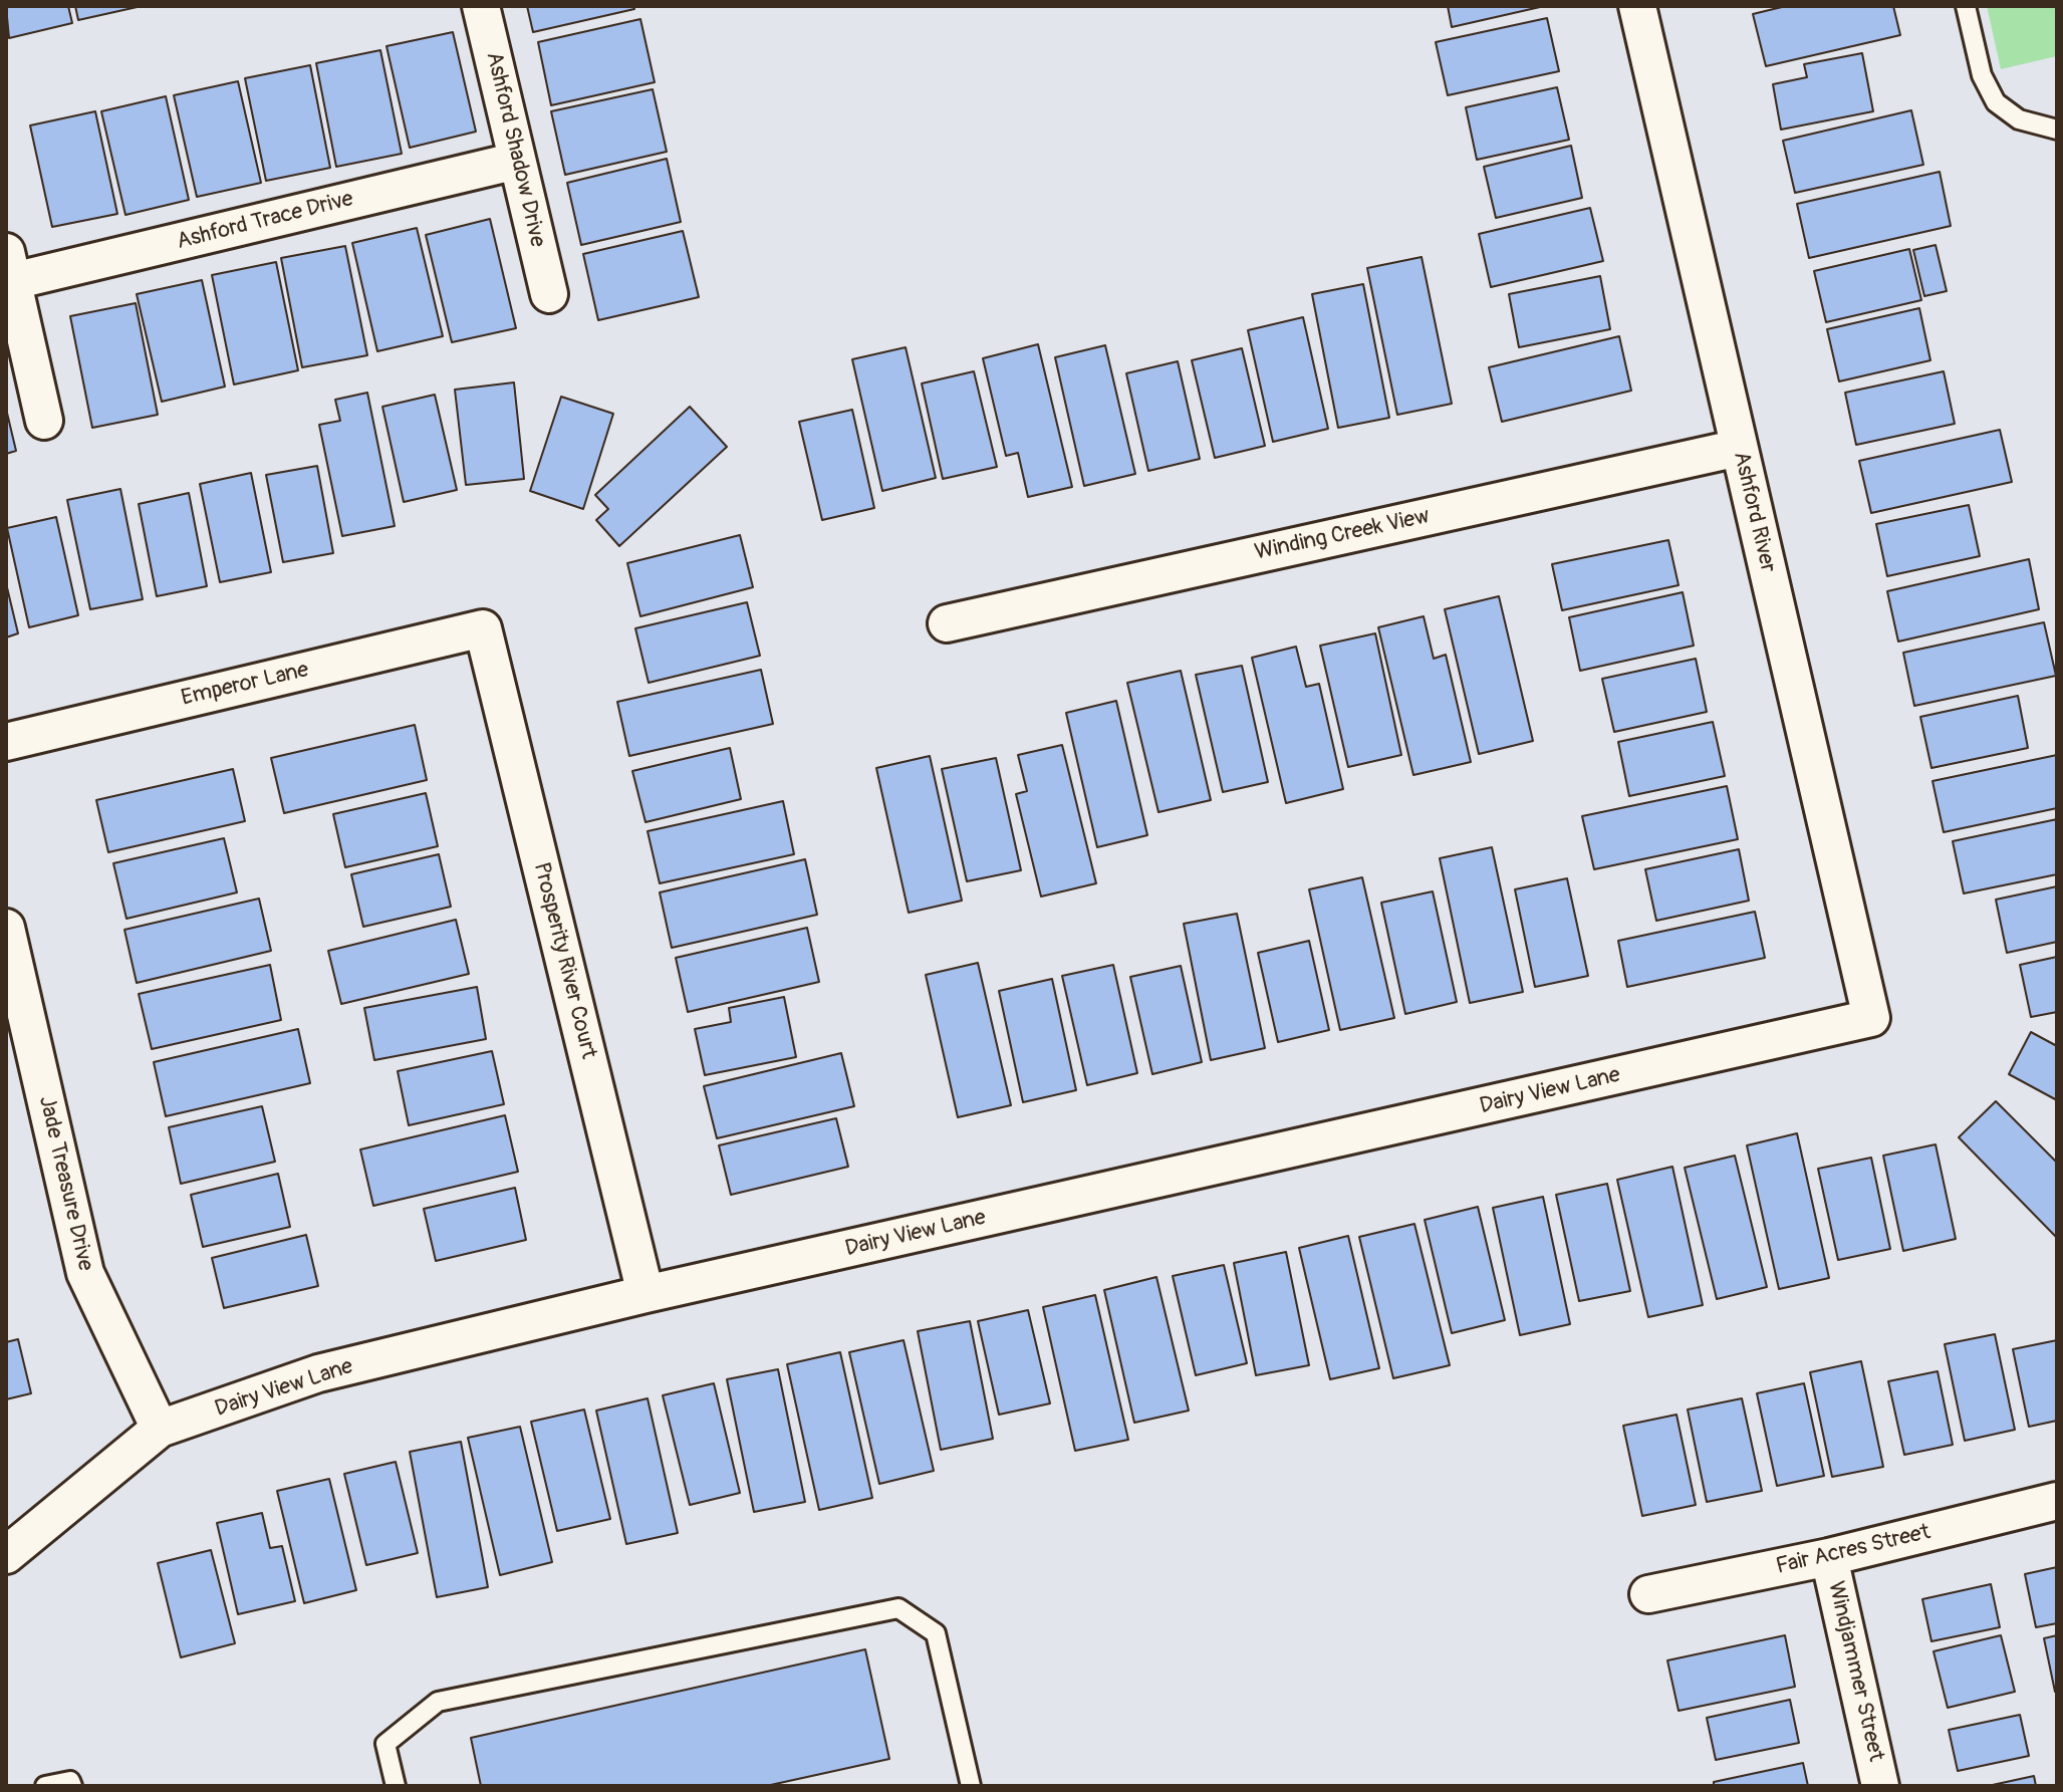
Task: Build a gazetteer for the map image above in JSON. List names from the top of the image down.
{
  "streets": {
    "street": [
      "Ashford Shadow Drive",
      "Ashford Trace Drive",
      "Ashford River",
      "Winding Creek View",
      "Emperor Lane",
      "Prosperity River Court",
      "Dairy View Lane",
      "Jade Treasure Drive",
      "Fair Acres Street",
      "Windjammer Street"
    ]
  },
  "crossings": [
    ["Ashford Shadow Drive", "Ashford Trace Drive"],
    ["Ashford River", "Winding Creek View"],
    ["Ashford River", "Dairy View Lane"],
    ["Emperor Lane", "Prosperity River Court"],
    ["Prosperity River Court", "Dairy View Lane"],
    ["Dairy View Lane", "Jade Treasure Drive"],
    ["Fair Acres Street", "Windjammer Street"]
  ]
}
